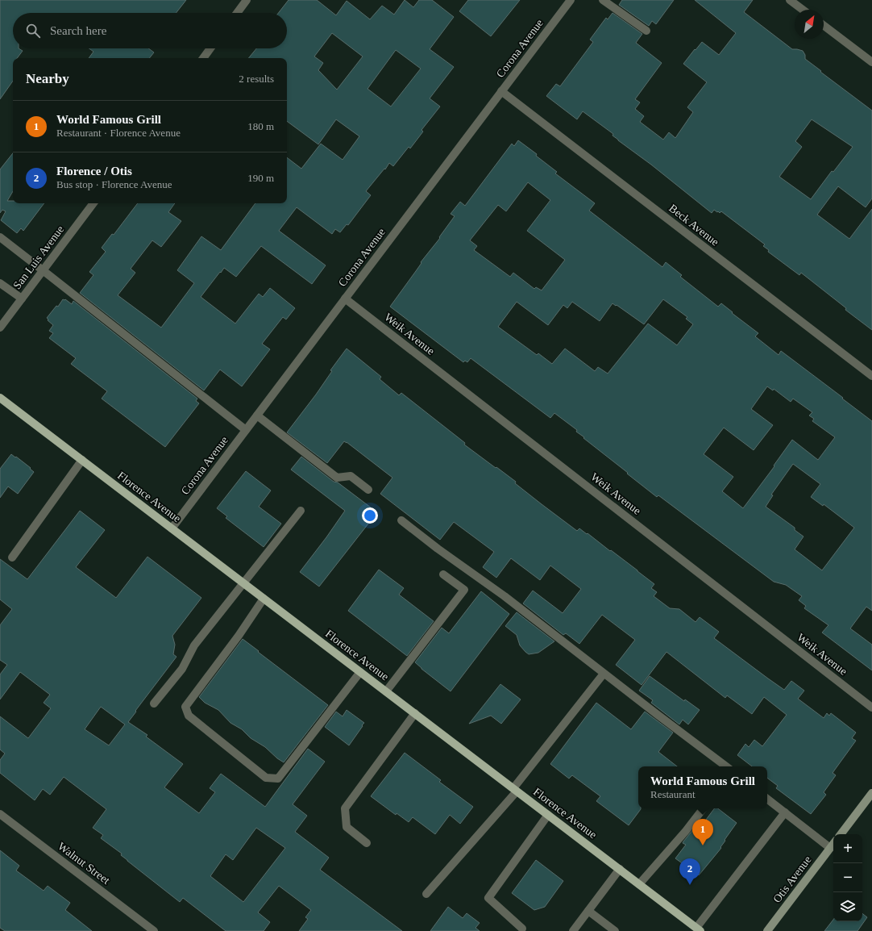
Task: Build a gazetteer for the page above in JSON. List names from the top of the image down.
{
  "streets": {
    "main road": ["Florence Avenue"],
    "street": [
      "Corona Avenue",
      "Beck Avenue",
      "San Luis Avenue",
      "Weik Avenue",
      "Walnut Street",
      "Otis Avenue"
    ]
  },
  "crossings": [
    ["Corona Avenue", "Beck Avenue"],
    ["Corona Avenue", "Weik Avenue"],
    ["Corona Avenue", "Florence Avenue"]
  ],
  "north": "top right",
  "page": {
    "search": "Search here",
    "heading": ["Nearby", "2 results"],
    "list": [
      {
        "mark": "1",
        "name": "World Famous Grill",
        "note": "Restaurant · Florence Avenue",
        "value": "180 m"
      },
      {
        "mark": "2",
        "name": "Florence / Otis",
        "note": "Bus stop · Florence Avenue",
        "value": "190 m"
      }
    ],
    "popup": ["World Famous Grill", "Restaurant"],
    "pins": ["1", "2"],
    "map_buttons": ["+", "−"]
  }
}
